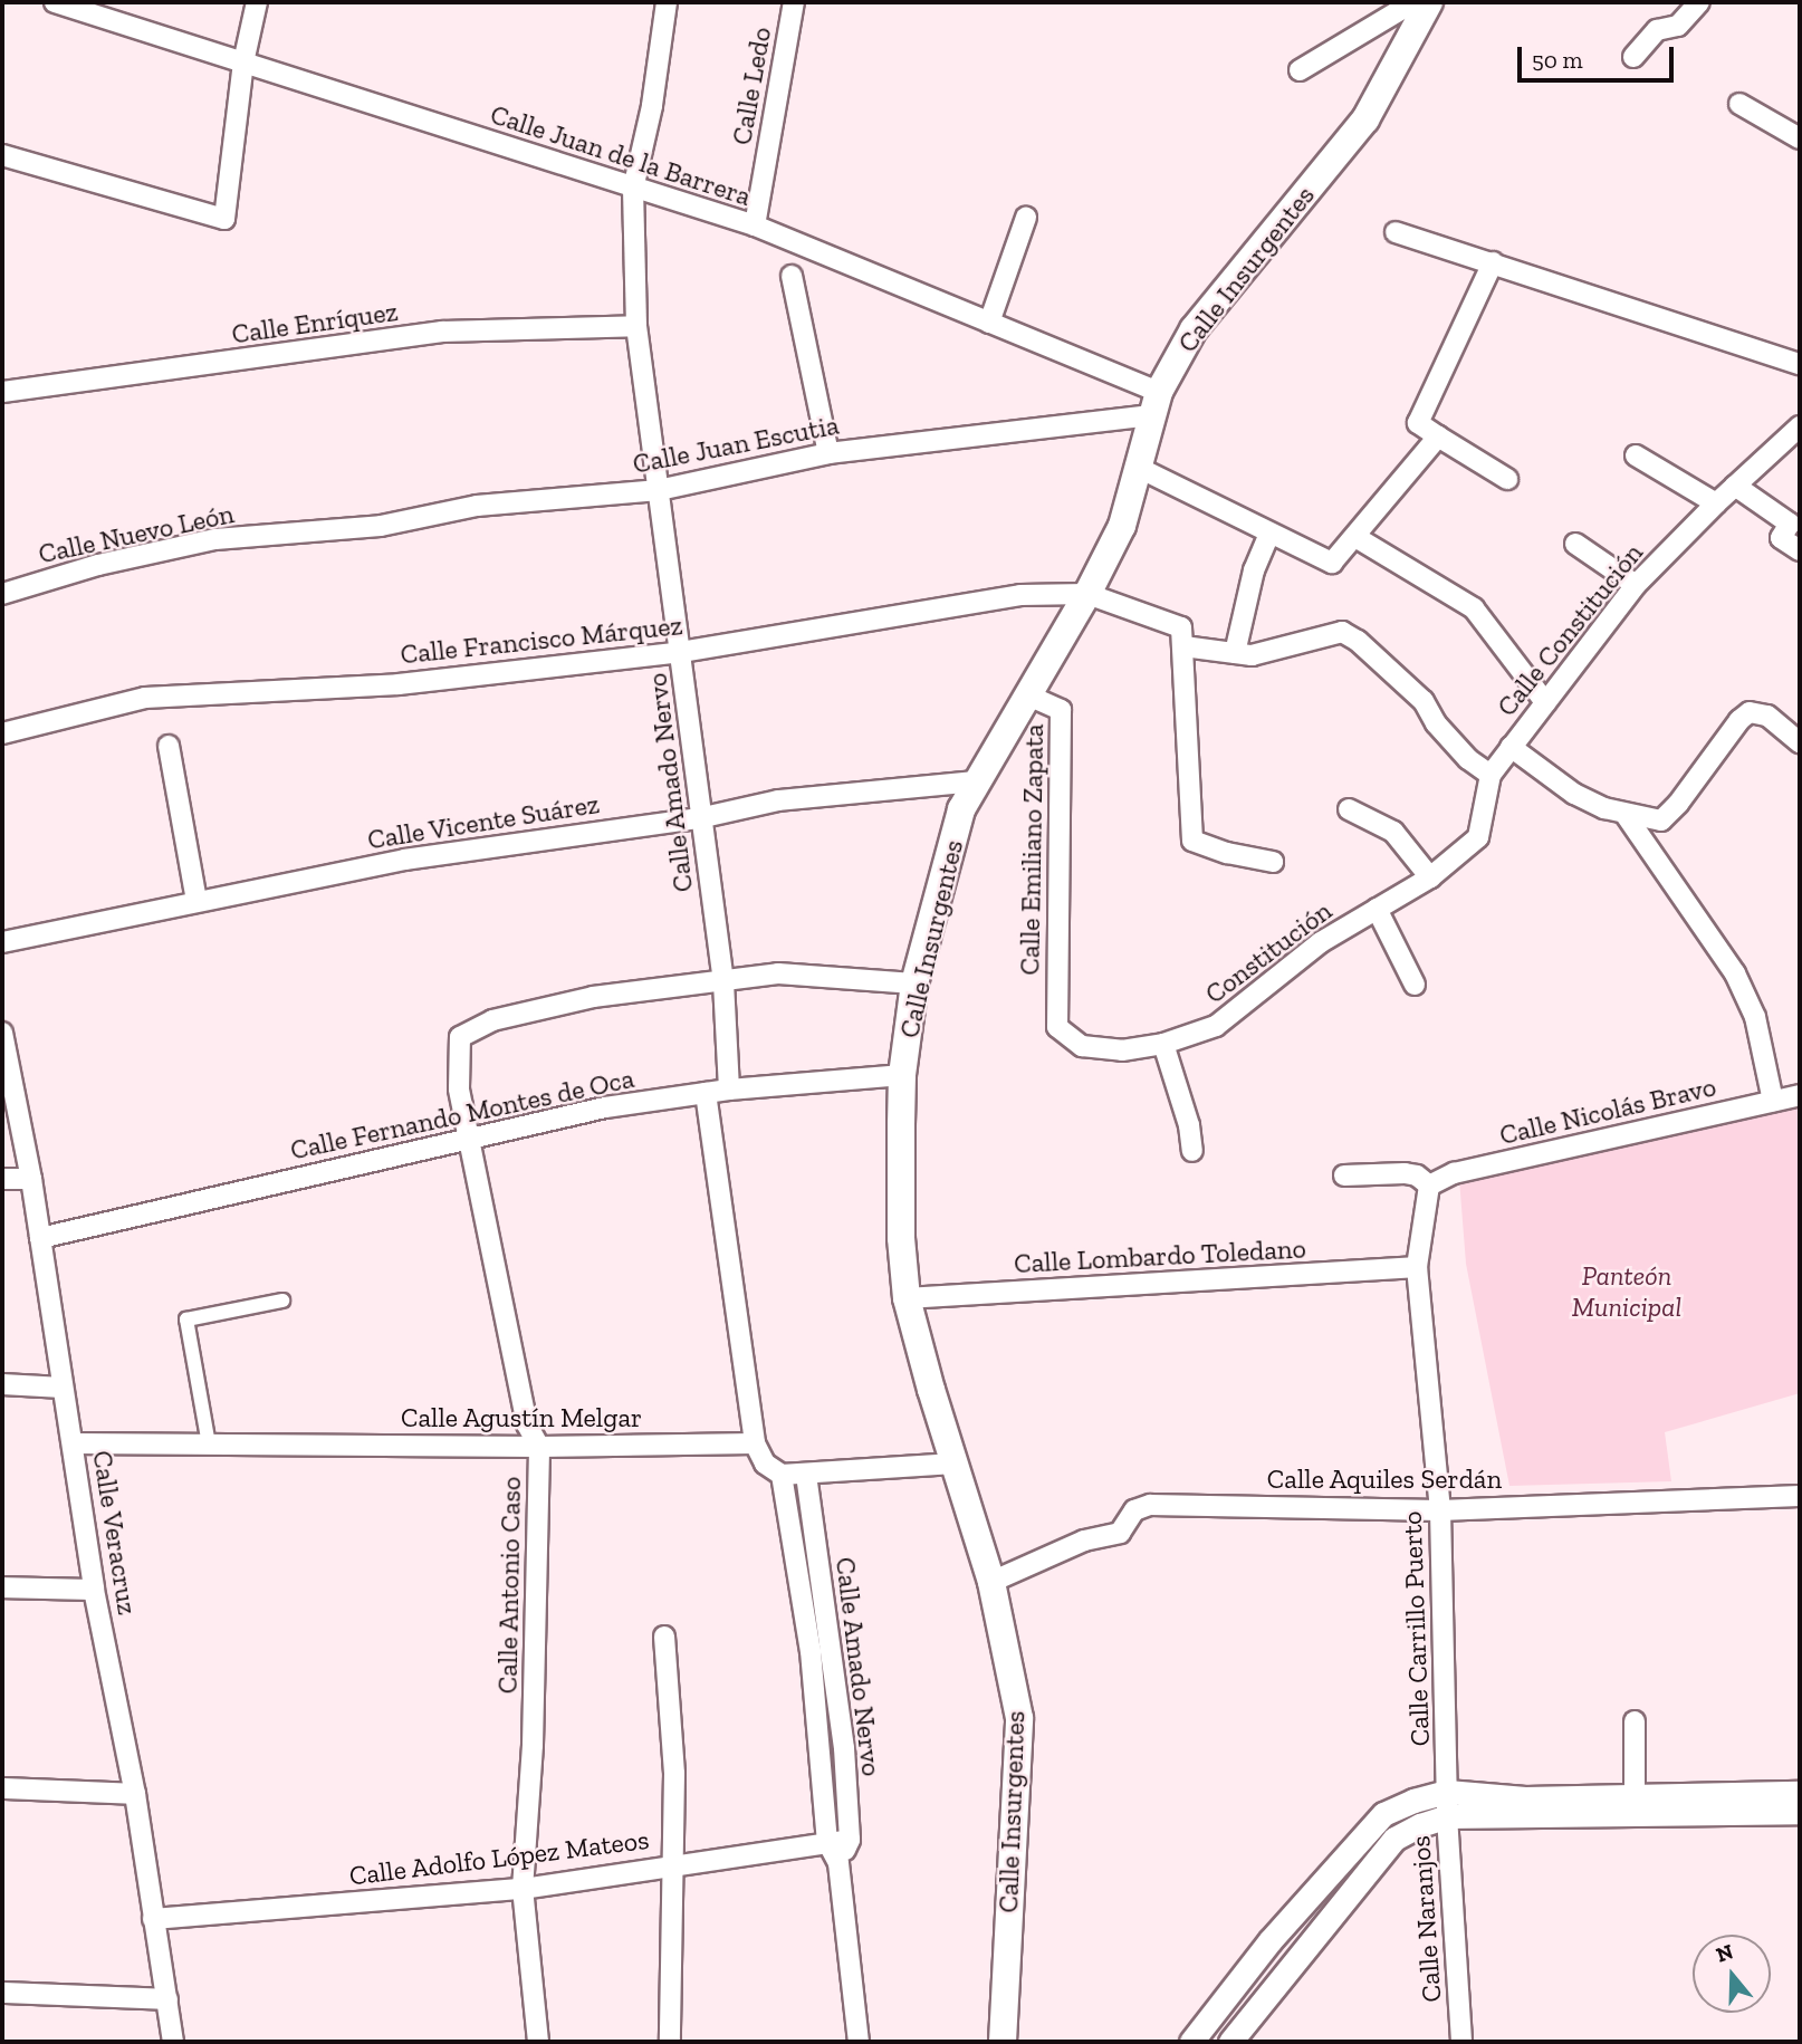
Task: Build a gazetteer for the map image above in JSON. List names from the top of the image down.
{
  "streets": {
    "main road": ["Calle Insurgentes"],
    "street": [
      "Calle Ledo",
      "Calle Juan de la Barrera",
      "Calle Enríquez",
      "Calle Juan Escutia",
      "Calle Nuevo León",
      "Calle Constitución",
      "Calle Francisco Márquez",
      "Calle Amado Nervo",
      "Calle Vicente Suárez",
      "Calle Emiliano Zapata",
      "Constitución",
      "Calle Nicolás Bravo",
      "Calle Fernando Montes de Oca",
      "Calle Lombardo Toledano",
      "Calle Agustín Melgar",
      "Calle Aquiles Serdán",
      "Calle Veracruz",
      "Calle Antonio Caso",
      "Calle Carrillo Puerto",
      "Calle Adolfo López Mateos",
      "Calle Naranjos"
    ]
  },
  "crossings": [
    ["Calle Ledo", "Calle Juan de la Barrera"],
    ["Calle Juan de la Barrera", "Calle Insurgentes"],
    ["Calle Juan de la Barrera", "Calle Juan Escutia"],
    ["Calle Juan de la Barrera", "Calle Amado Nervo"],
    ["Calle Insurgentes", "Calle Juan Escutia"],
    ["Calle Insurgentes", "Calle Francisco Márquez"],
    ["Calle Insurgentes", "Calle Vicente Suárez"],
    ["Calle Insurgentes", "Calle Emiliano Zapata"],
    ["Calle Insurgentes", "Calle Fernando Montes de Oca"],
    ["Calle Insurgentes", "Calle Lombardo Toledano"],
    ["Calle Insurgentes", "Calle Aquiles Serdán"],
    ["Calle Enríquez", "Calle Amado Nervo"],
    ["Calle Juan Escutia", "Calle Nuevo León"],
    ["Calle Juan Escutia", "Calle Amado Nervo"],
    ["Calle Constitución", "Constitución"],
    ["Calle Francisco Márquez", "Calle Amado Nervo"],
    ["Calle Amado Nervo", "Calle Vicente Suárez"],
    ["Calle Amado Nervo", "Calle Fernando Montes de Oca"],
    ["Calle Amado Nervo", "Calle Antonio Caso"],
    ["Calle Amado Nervo", "Calle Adolfo López Mateos"],
    ["Calle Emiliano Zapata", "Constitución"],
    ["Calle Nicolás Bravo", "Calle Carrillo Puerto"],
    ["Calle Fernando Montes de Oca", "Calle Veracruz"],
    ["Calle Fernando Montes de Oca", "Calle Antonio Caso"],
    ["Calle Lombardo Toledano", "Calle Carrillo Puerto"],
    ["Calle Agustín Melgar", "Calle Veracruz"],
    ["Calle Agustín Melgar", "Calle Antonio Caso"],
    ["Calle Aquiles Serdán", "Calle Carrillo Puerto"],
    ["Calle Veracruz", "Calle Adolfo López Mateos"],
    ["Calle Antonio Caso", "Calle Adolfo López Mateos"],
    ["Calle Carrillo Puerto", "Calle Naranjos"]
  ],
  "parks": ["Panteón Municipal"],
  "scale_bar": "50 m",
  "north": "top"
}
